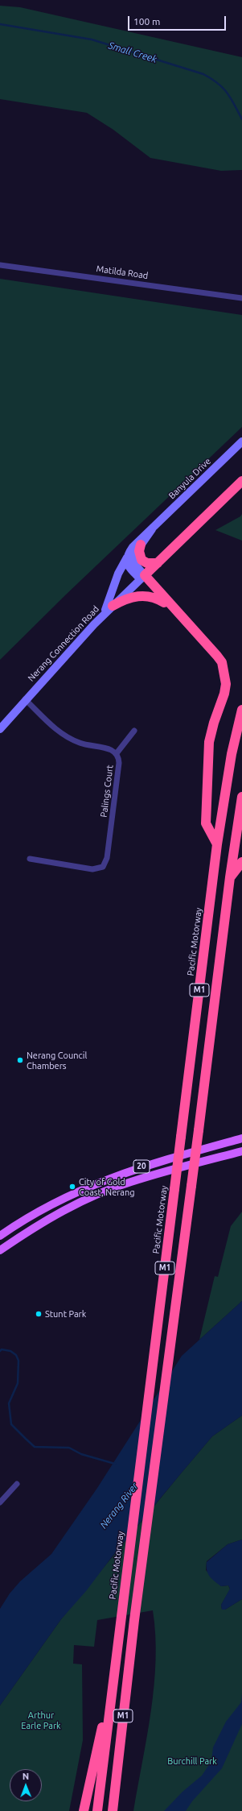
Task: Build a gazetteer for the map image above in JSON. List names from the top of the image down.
{
  "streets": {
    "highway": ["Pacific Motorway", "M1"],
    "main road": ["Banyula Drive", "Nerang Connection Road", "20"],
    "street": ["Matilda Road", "Palings Court"]
  },
  "crossings": [
    ["Banyula Drive", "Nerang Connection Road"],
    ["Nerang Connection Road", "Palings Court"]
  ],
  "water": ["Small Creek", "Nerang River"],
  "parks": ["Arthur Earle Park", "Burchill Park"],
  "places": ["Nerang Council Chambers", "City of Gold Coast, Nerang", "Stunt Park"],
  "scale_bar": "100 m",
  "north": "top"
}
